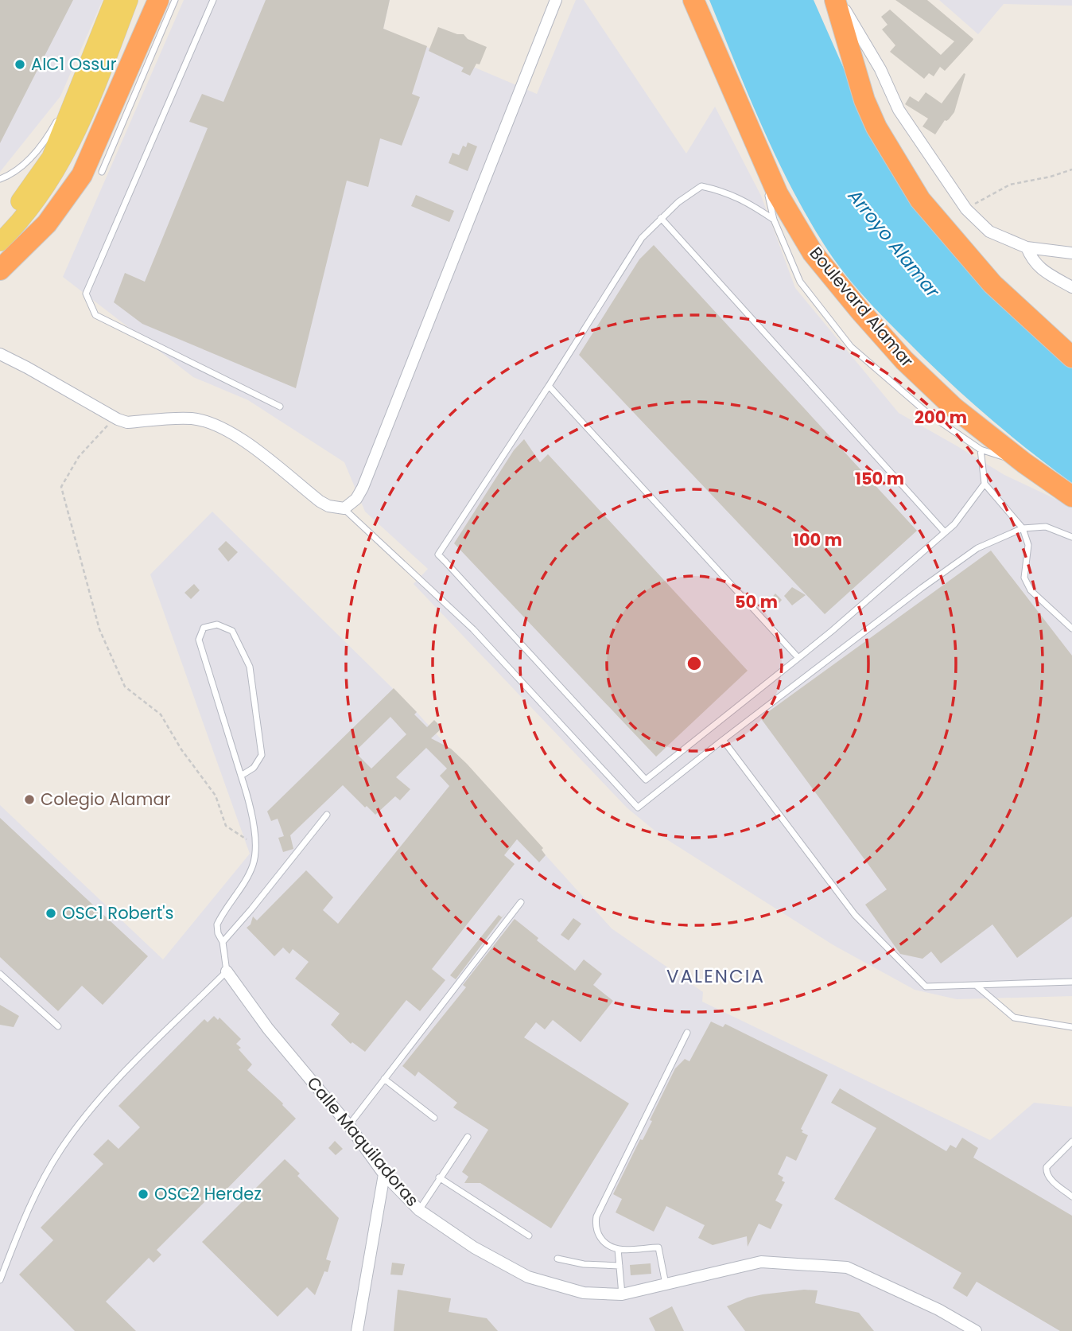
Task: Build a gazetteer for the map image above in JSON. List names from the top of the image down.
{
  "streets": {
    "highway": ["Boulevard Alamar"],
    "street": ["Calle Maquiladoras"]
  },
  "districts": ["VALENCIA"],
  "water": ["Arroyo Alamar"],
  "places": [
    "AIC1 Ossur",
    "Colegio Alamar",
    "OSC1 Robert's",
    "OSC2 Herdez"
  ],
  "rings": [
    "200 m",
    "150 m",
    "100 m",
    "50 m"
  ]
}
